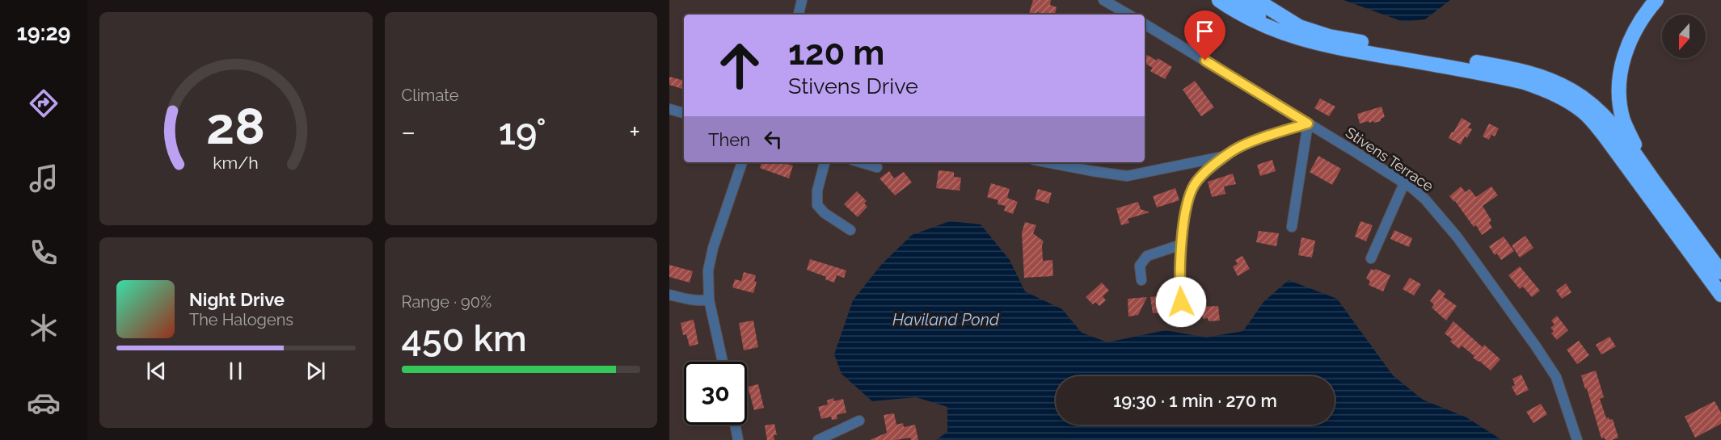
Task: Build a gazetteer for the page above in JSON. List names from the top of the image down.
{
  "streets": {
    "street": ["Stivens Terrace"]
  },
  "water": ["Haviland Pond"],
  "north": "bottom",
  "page": {
    "tabs": "19:29",
    "tile": [
      "Climate",
      ["Range · 90%", "450 km"]
    ],
    "turn": ["120 m", "Stivens Drive"],
    "heat": ["−", "19°", "+"],
    "then": "Then",
    "song": ["Night Drive", "The Halogens"],
    "limit": "30",
    "trip": "19:30 · 1 min · 270 m",
    "gauge": ["28", "km/h"]
  }
}
